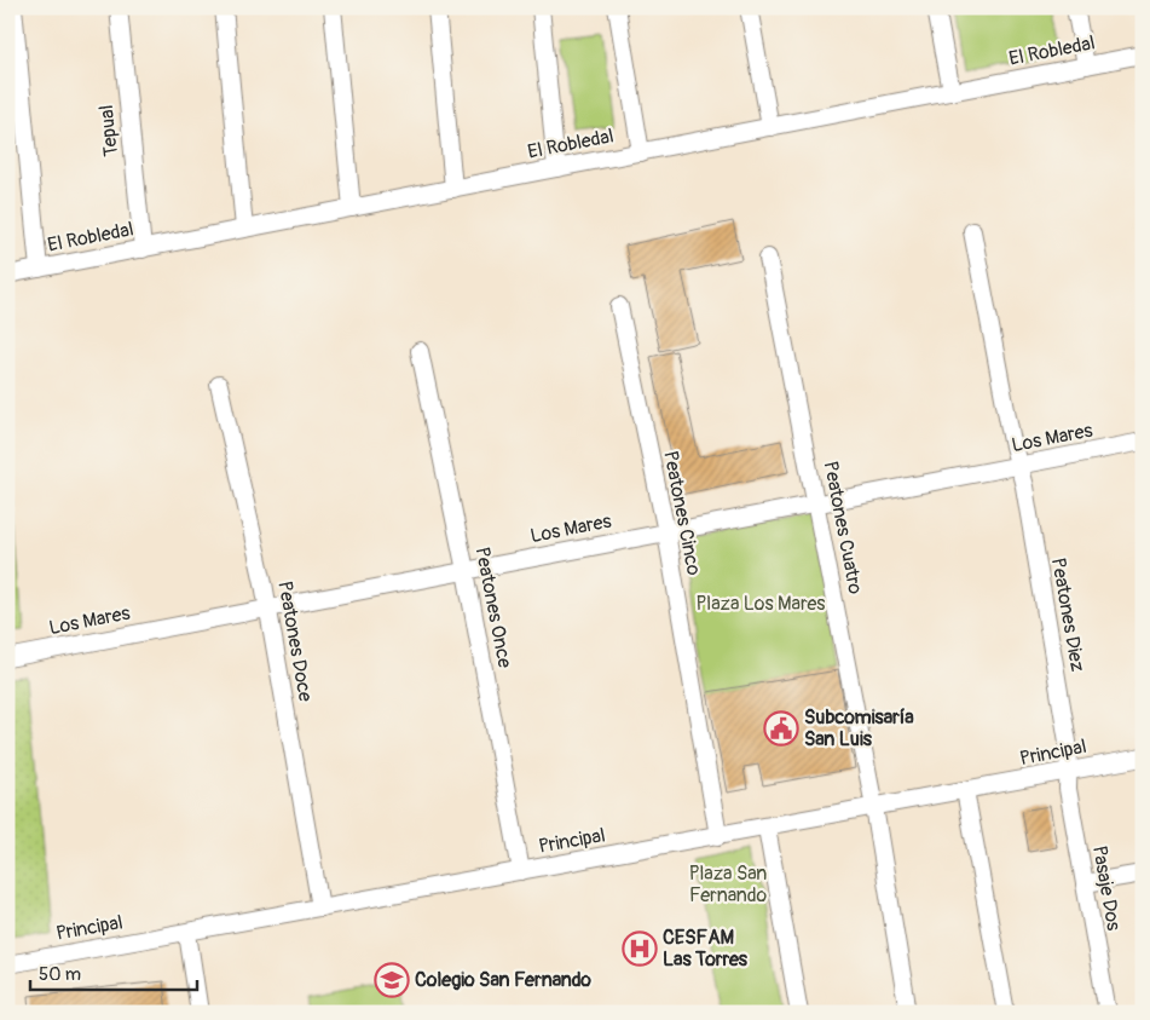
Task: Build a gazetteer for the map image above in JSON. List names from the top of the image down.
{
  "streets": {
    "street": [
      "El Robledal",
      "Tepual",
      "Los Mares",
      "Peatones Cinco",
      "Peatones Cuatro",
      "Peatones Once",
      "Peatones Diez",
      "Peatones Doce",
      "Principal",
      "Pasaje Dos"
    ]
  },
  "crossings": [
    ["El Robledal", "Tepual"],
    ["Los Mares", "Peatones Cinco"],
    ["Los Mares", "Peatones Cuatro"],
    ["Los Mares", "Peatones Once"],
    ["Los Mares", "Peatones Diez"],
    ["Los Mares", "Peatones Doce"],
    ["Peatones Cinco", "Principal"],
    ["Peatones Cuatro", "Principal"],
    ["Peatones Once", "Principal"],
    ["Peatones Diez", "Principal"],
    ["Peatones Diez", "Pasaje Dos"],
    ["Peatones Doce", "Principal"],
    ["Principal", "Pasaje Dos"]
  ],
  "parks": ["Plaza Los Mares", "Plaza San Fernando"],
  "places": {
    "public building": ["Subcomisaría San Luis"],
    "hospital": ["CESFAM Las Torres"],
    "school or university": ["Colegio San Fernando"]
  },
  "scale_bar": "50 m"
}
